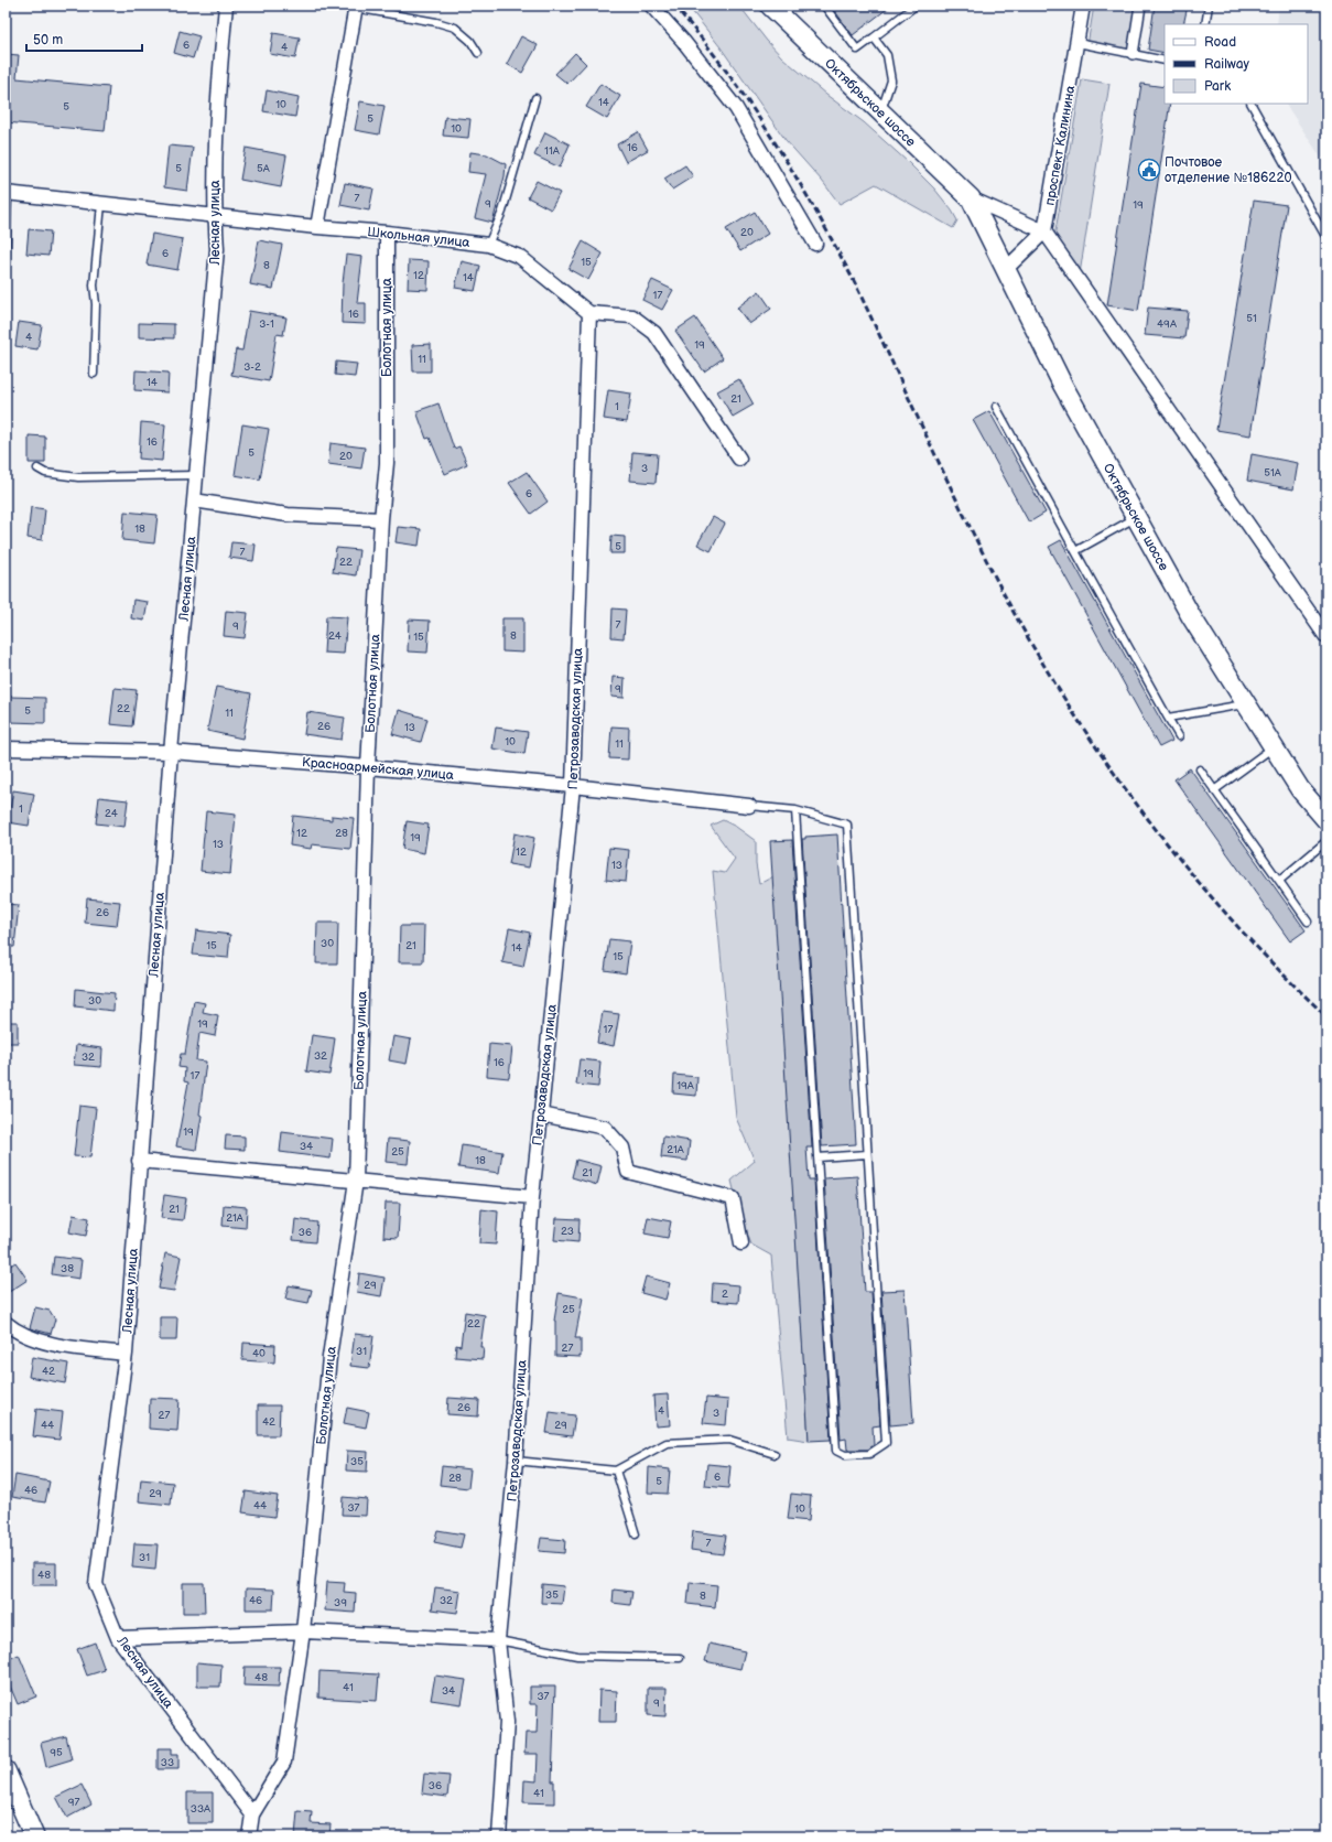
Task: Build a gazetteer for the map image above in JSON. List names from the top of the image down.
{
  "streets": {
    "main road": ["Октябрьское шоссе"],
    "street": [
      "проспект Калинина",
      "Лесная улица",
      "Школьная улица",
      "Болотная улица",
      "Петрозаводская улица",
      "Красноармейская улица"
    ]
  },
  "crossings": [
    ["Октябрьское шоссе", "проспект Калинина"],
    ["Лесная улица", "Школьная улица"],
    ["Лесная улица", "Болотная улица"],
    ["Лесная улица", "Красноармейская улица"],
    ["Школьная улица", "Болотная улица"],
    ["Школьная улица", "Петрозаводская улица"],
    ["Болотная улица", "Красноармейская улица"],
    ["Петрозаводская улица", "Красноармейская улица"]
  ],
  "places": {
    "public building": ["Почтовое отделение №186220"]
  },
  "house_numbers": [
    "6",
    "4",
    "14",
    "10",
    "5",
    "5",
    "10",
    "16",
    "11А",
    "5",
    "5А",
    "7",
    "9",
    "19",
    "20",
    "6",
    "15",
    "8",
    "12",
    "14",
    "17",
    "16",
    "51",
    "3-1",
    "49А",
    "4",
    "19",
    "11",
    "3-2",
    "14",
    "21",
    "1",
    "16",
    "5",
    "20",
    "3",
    "51А",
    "6",
    "18",
    "5",
    "7",
    "22",
    "7",
    "9",
    "24",
    "8",
    "15",
    "9",
    "22",
    "5",
    "11",
    "26",
    "13",
    "10",
    "11",
    "1",
    "24",
    "12",
    "28",
    "19",
    "13",
    "12",
    "13",
    "26",
    "30",
    "15",
    "21",
    "14",
    "15",
    "30",
    "19",
    "17",
    "32",
    "32",
    "16",
    "19",
    "17",
    "19А",
    "19",
    "34",
    "21А",
    "25",
    "18",
    "21",
    "21",
    "21А",
    "23",
    "36",
    "38",
    "29",
    "2",
    "25",
    "22",
    "27",
    "31",
    "40",
    "42",
    "26",
    "4",
    "3",
    "27",
    "42",
    "44",
    "29",
    "35",
    "6",
    "28",
    "5",
    "46",
    "29",
    "44",
    "37",
    "10",
    "7",
    "31",
    "48",
    "35",
    "8",
    "46",
    "32",
    "39",
    "48",
    "41",
    "34",
    "37",
    "9",
    "95",
    "33",
    "36",
    "41",
    "97",
    "33А"
  ],
  "legend": ["Road", "Railway", "Park"],
  "scale_bar": "50 m"
}
